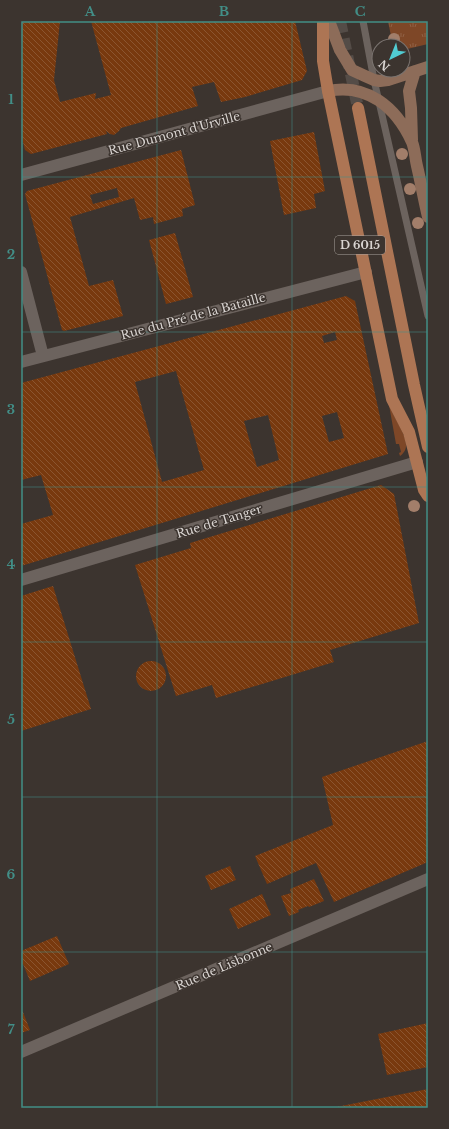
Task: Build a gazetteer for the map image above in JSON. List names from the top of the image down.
{
  "streets": {
    "main road": ["D 6015"],
    "street": [
      "Rue Dumont d'Urville",
      "Rue du Pré de la Bataille",
      "Rue de Tanger",
      "Rue de Lisbonne"
    ]
  },
  "crossings": [
    ["Rue Dumont d'Urville", "D 6015"],
    ["D 6015", "Rue du Pré de la Bataille"],
    ["D 6015", "Rue de Tanger"]
  ],
  "north": "bottom left",
  "grid": {
    "columns": ["A", "B", "C"],
    "rows": [
      "1",
      "2",
      "3",
      "4",
      "5",
      "6",
      "7"
    ]
  }
}
